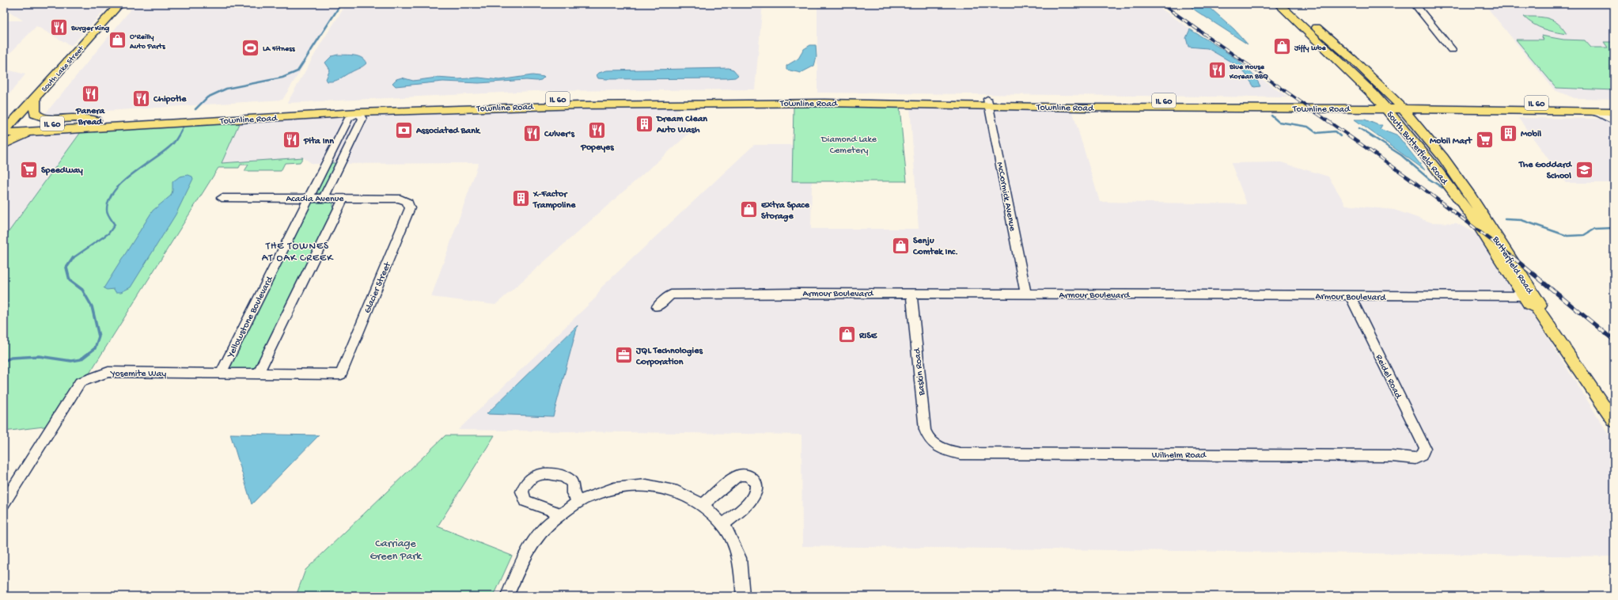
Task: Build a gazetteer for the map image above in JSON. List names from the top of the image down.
{
  "streets": {
    "main road": [
      "South Lake Street",
      "IL 60",
      "Townline Road",
      "South Butterfield Road",
      "Butterfield Road"
    ],
    "street": [
      "McCormick Avenue",
      "Acadia Avenue",
      "Glacier Street",
      "Armour Boulevard",
      "Yellowstone Boulevard",
      "Baskin Road",
      "Yosemite Way",
      "Reidel Road",
      "Wilhelm Road"
    ]
  },
  "crossings": [
    ["South Lake Street", "Townline Road"],
    ["Townline Road", "South Butterfield Road"],
    ["Townline Road", "McCormick Avenue"],
    ["Townline Road", "Butterfield Road"],
    ["Townline Road", "Yellowstone Boulevard"],
    ["South Butterfield Road", "Butterfield Road"],
    ["South Butterfield Road", "Armour Boulevard"],
    ["McCormick Avenue", "Armour Boulevard"],
    ["Acadia Avenue", "Glacier Street"],
    ["Acadia Avenue", "Yellowstone Boulevard"],
    ["Butterfield Road", "Armour Boulevard"],
    ["Glacier Street", "Yosemite Way"],
    ["Armour Boulevard", "Baskin Road"],
    ["Armour Boulevard", "Reidel Road"],
    ["Yellowstone Boulevard", "Yosemite Way"],
    ["Baskin Road", "Wilhelm Road"],
    ["Reidel Road", "Wilhelm Road"]
  ],
  "districts": ["THE TOWNES AT OAK CREEK"],
  "parks": ["Diamond Lake Cemetery", "Carriage Green Park"],
  "places": {
    "restaurant": [
      "Burger King",
      "Blue House Korean BBQ",
      "Panera Bread",
      "Chipotle",
      "Popeyes",
      "Culver's",
      "Pita Inn"
    ],
    "shop": [
      "O'Reilly Auto Parts",
      "Jiffy Lube",
      "Extra Space Storage",
      "Senju Comtek Inc.",
      "RISE"
    ],
    "sports": ["LA Fitness"],
    "building": ["Dream Clean Auto Wash", "Mobil", "X-Factor Trampoline"],
    "bank": ["Associated Bank"],
    "supermarket": ["Mobil Mart", "Speedway"],
    "school or university": ["The Goddard School"],
    "office": ["JQL Technologies Corporation"]
  }
}
